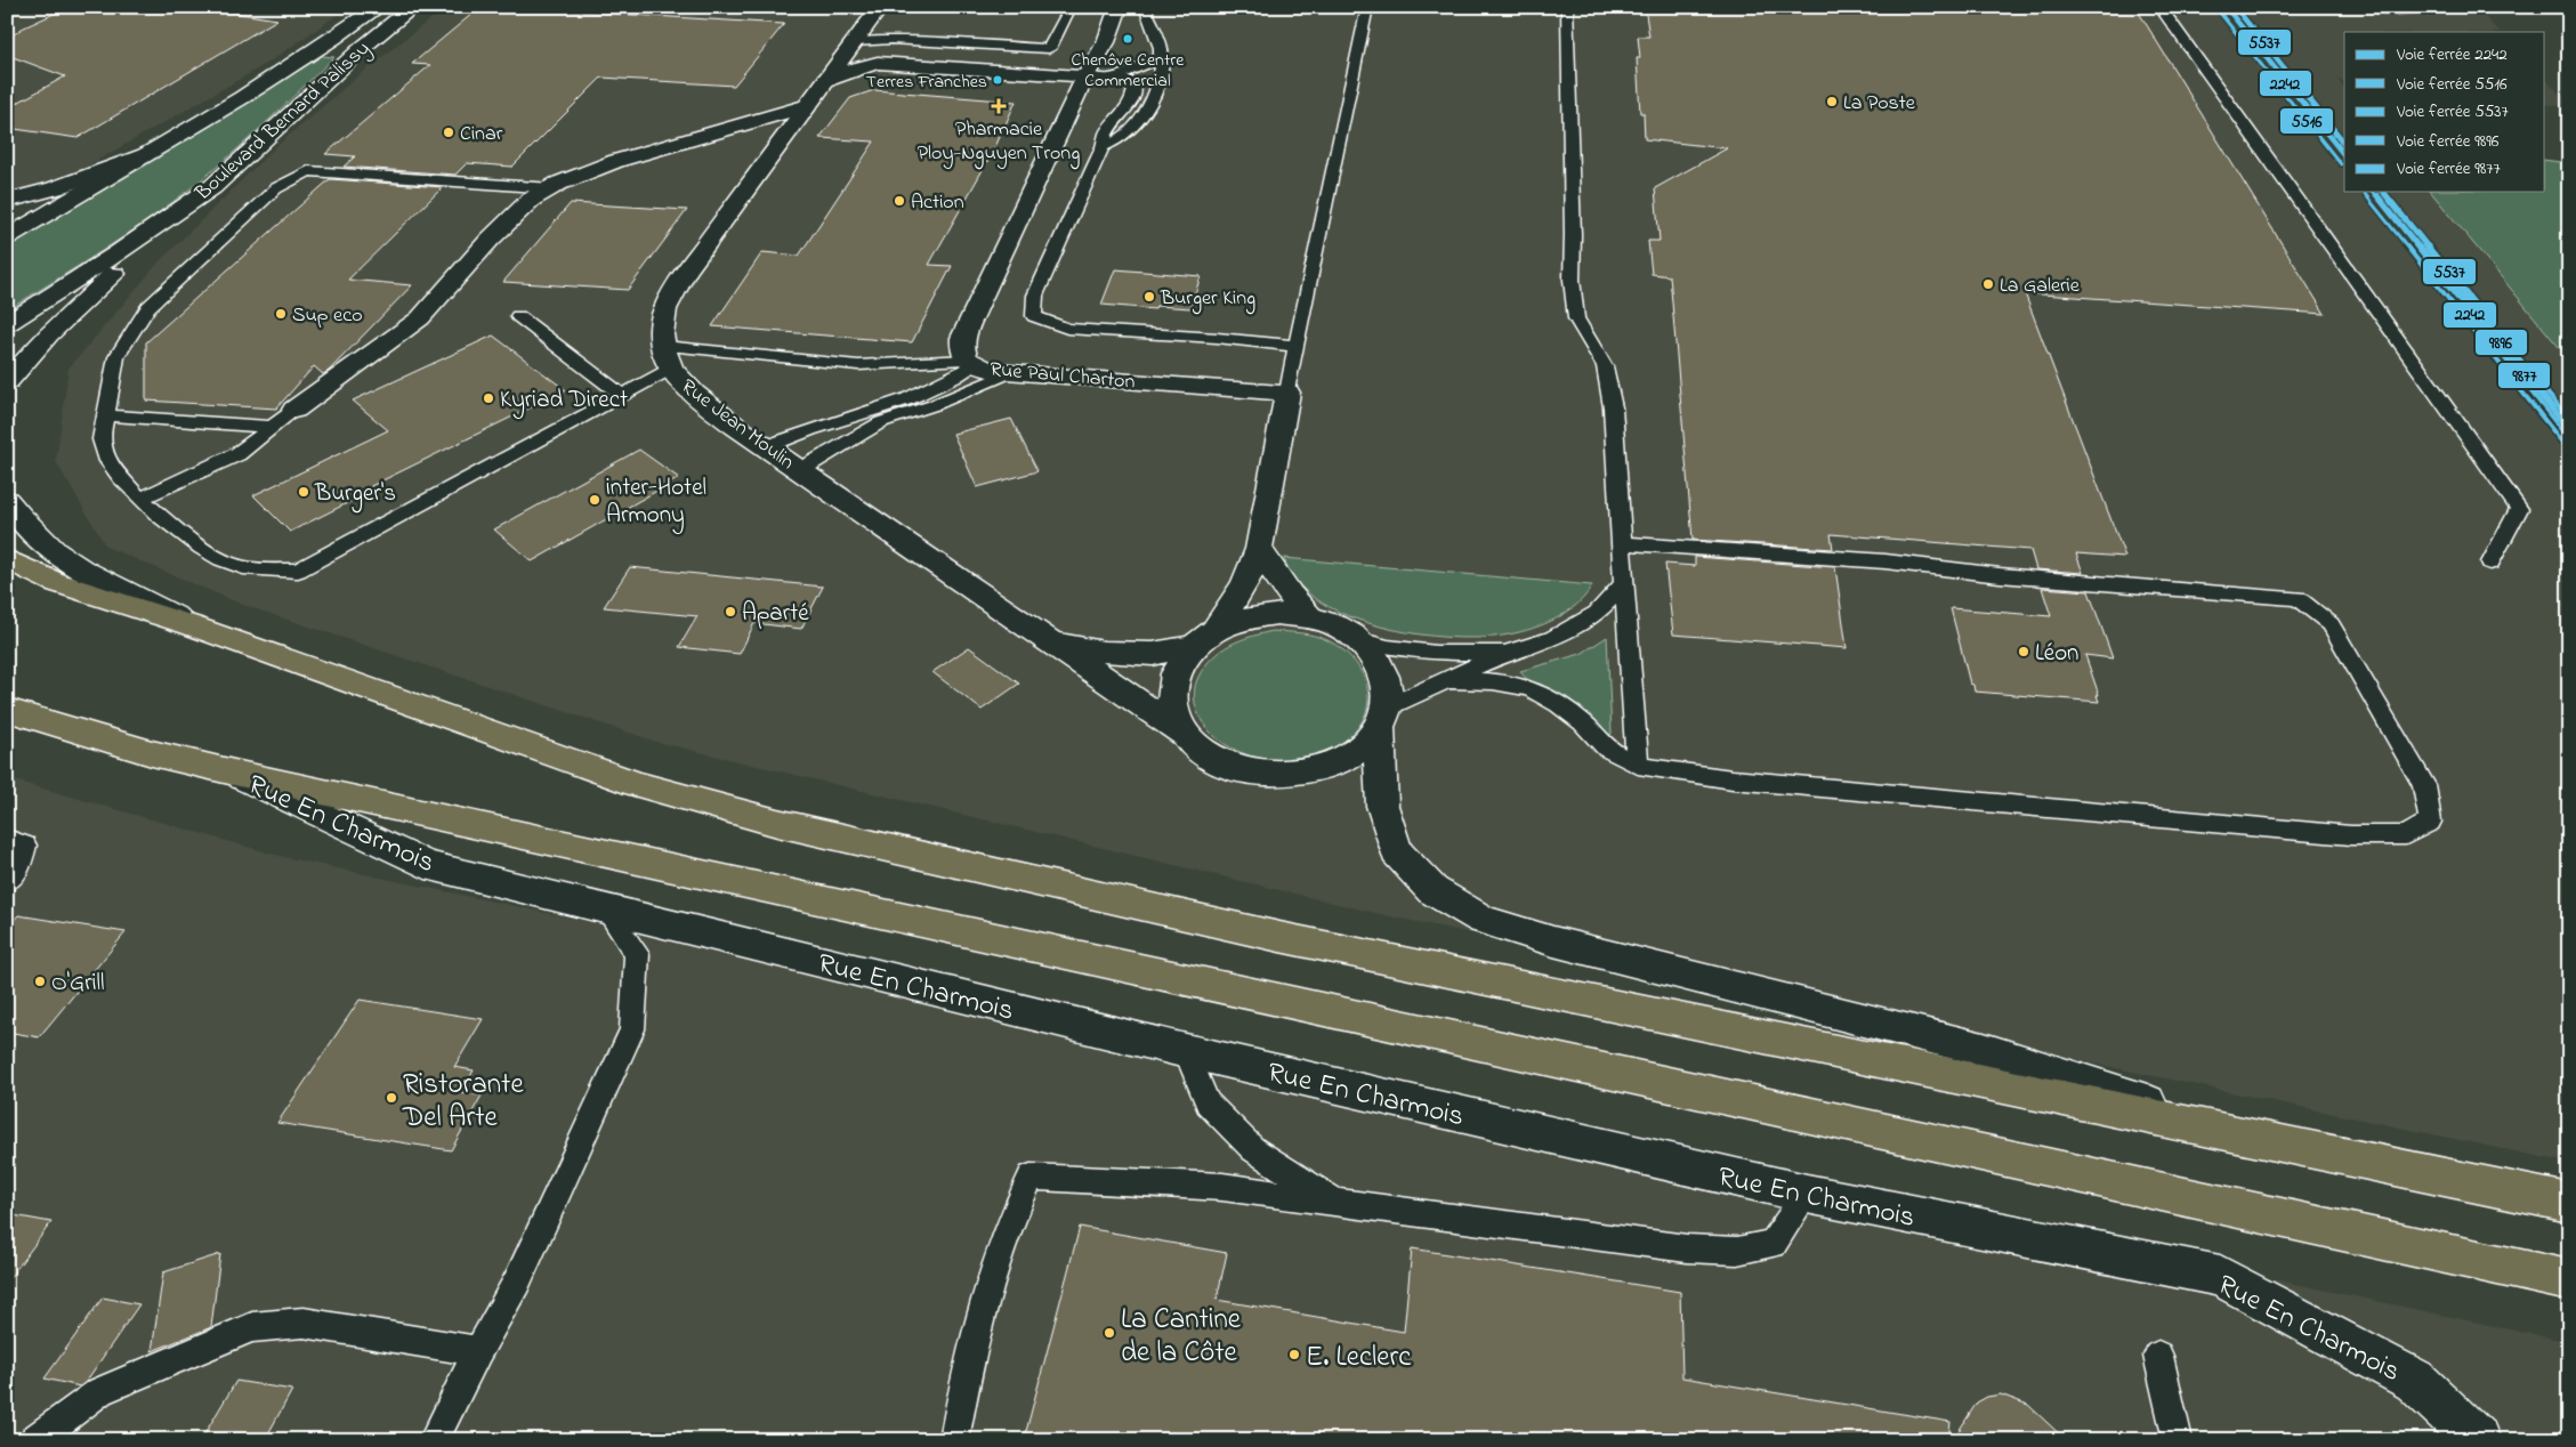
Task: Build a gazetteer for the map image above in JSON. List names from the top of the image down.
{
  "streets": {
    "street": [
      "Boulevard Bernard Palissy",
      "Rue Paul Charton",
      "Rue Jean Moulin",
      "Rue En Charmois"
    ]
  },
  "places": {
    "other": [
      "Chenôve Centre Commercial",
      "Terres Franches",
      "La Poste",
      "Cinar",
      "Action",
      "La Galerie",
      "Burger King",
      "Sup eco",
      "Kyriad Direct",
      "Burger's",
      "inter-Hotel Armony",
      "Aparté",
      "Léon",
      "O'Grill",
      "Ristorante Del Arte",
      "La Cantine de la Côte",
      "E. Leclerc"
    ],
    "health": ["Pharmacie Ploy-Nguyen Trong"]
  },
  "lines": [
    "rail line 2242",
    "rail line 5537",
    "rail line 9896",
    "rail line 5516",
    "rail line 9877"
  ],
  "legend": [
    "Voie ferrée 2242",
    "Voie ferrée 5516",
    "Voie ferrée 5537",
    "Voie ferrée 9896",
    "Voie ferrée 9877"
  ]
}
